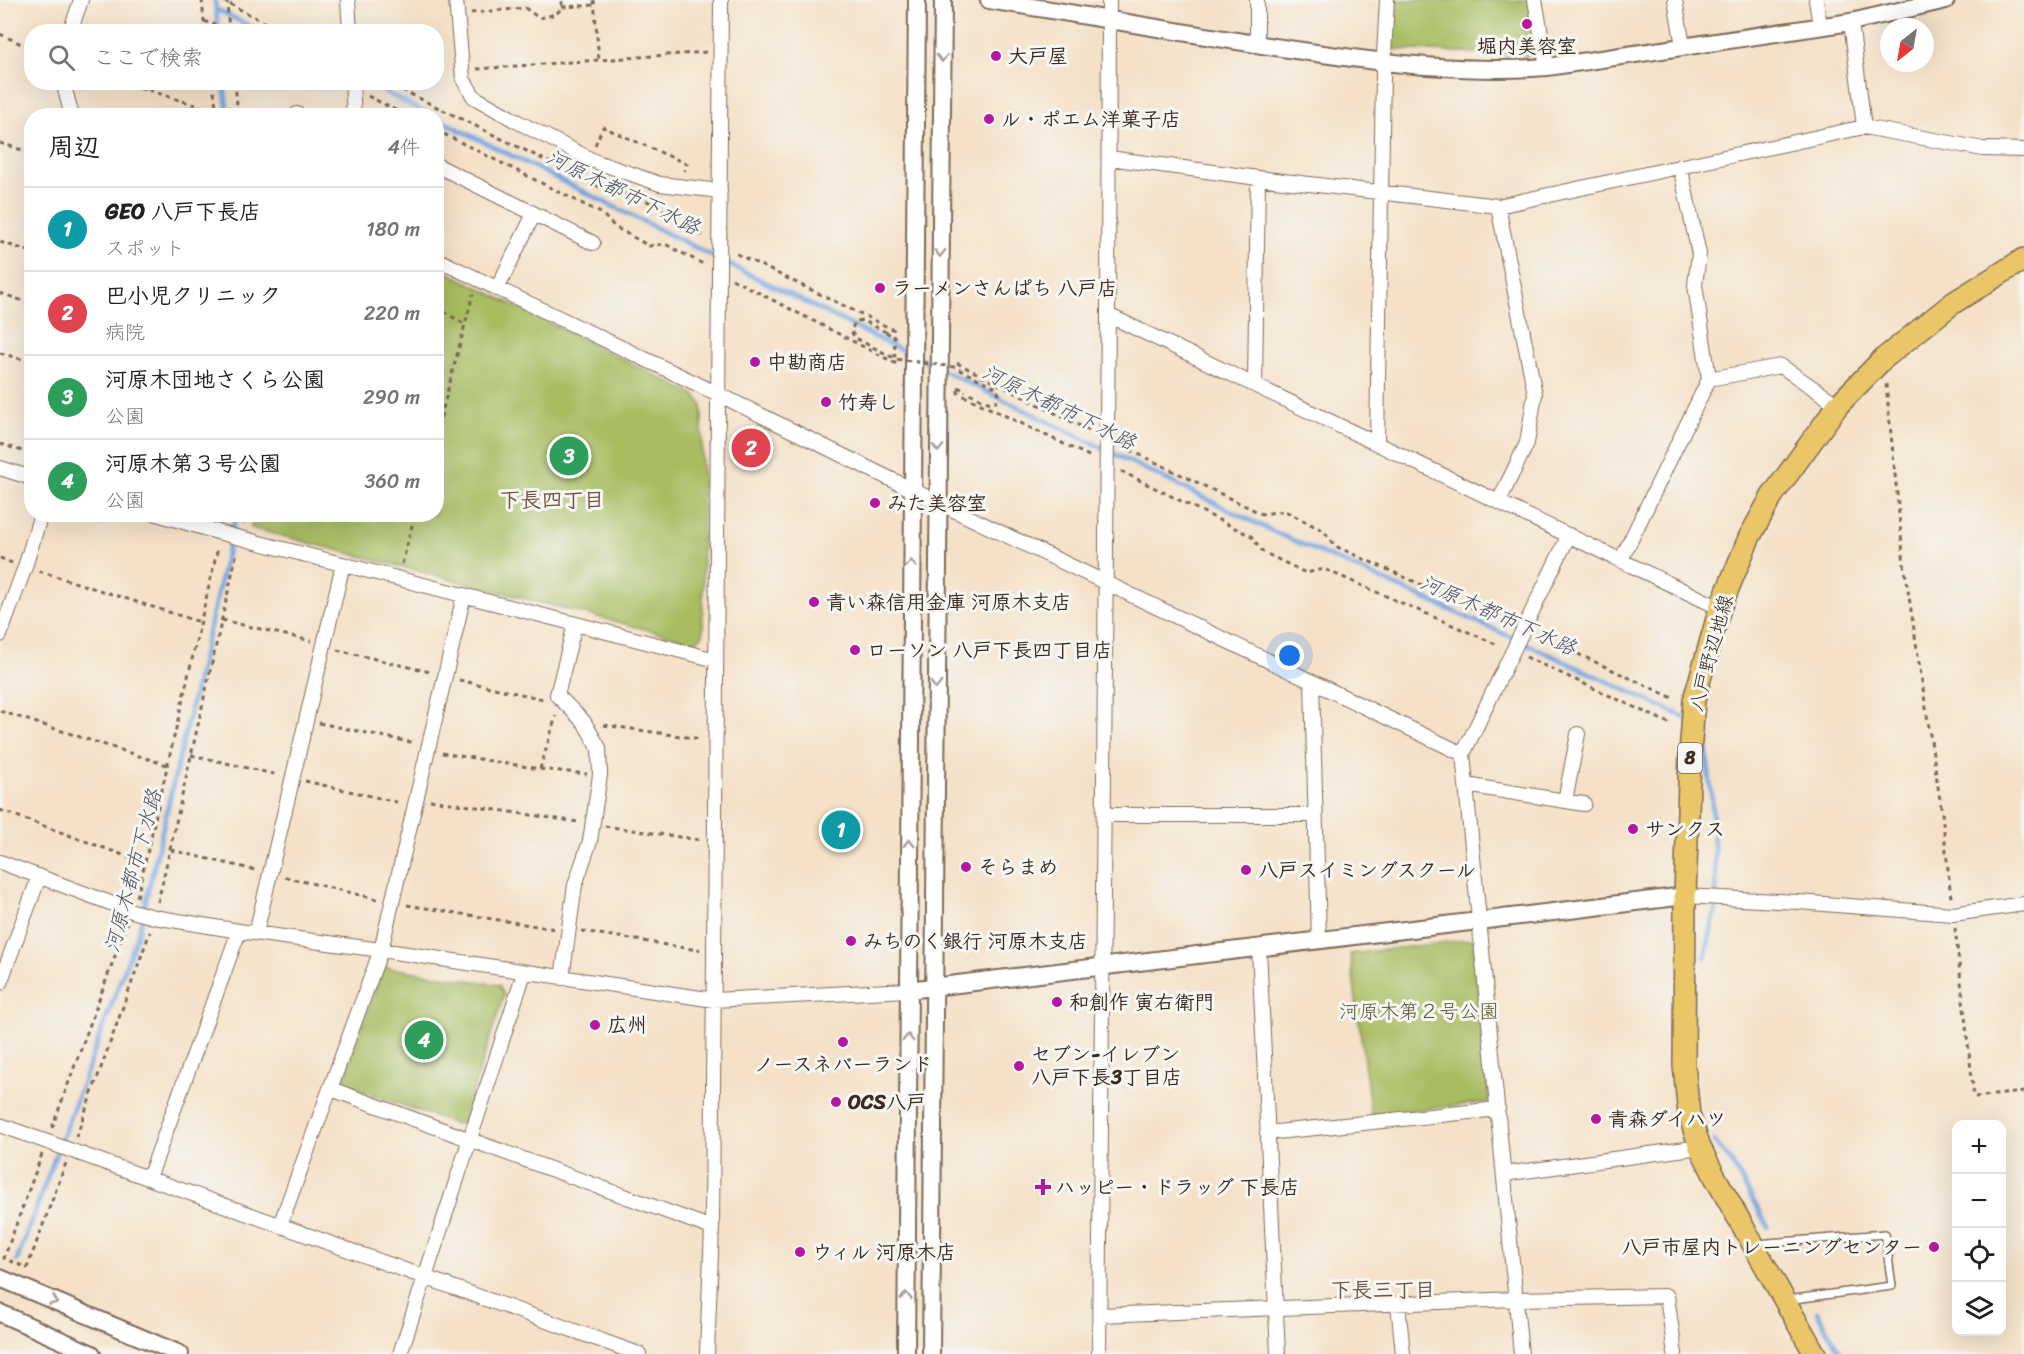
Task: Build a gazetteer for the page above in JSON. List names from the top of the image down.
{
  "streets": {
    "main road": ["八戸野辺地線", "8"]
  },
  "districts": ["下長四丁目", "下長三丁目"],
  "water": ["河原木都市下水路"],
  "parks": ["河原木第２号公園"],
  "places": {
    "other": [
      "堀内美容室",
      "大戸屋",
      "ル・ポエム洋菓子店",
      "ラーメンさんぱち 八戸店",
      "中勘商店",
      "竹寿し",
      "みた美容室",
      "青い森信用金庫 河原木支店",
      "ローソン 八戸下長四丁目店",
      "サンクス",
      "そらまめ",
      "八戸スイミングスクール",
      "みちのく銀行 河原木支店",
      "和創作 寅右衛門",
      "広州",
      "ノースネバーランド",
      "セブン-イレブン 八戸下長3丁目店",
      "OCS八戸",
      "青森ダイハツ",
      "八戸市屋内トレーニングセンター",
      "ウィル 河原木店"
    ],
    "health": ["ハッピー・ドラッグ 下長店"]
  },
  "north": "bottom left",
  "page": {
    "search": "ここで検索",
    "heading": ["周辺", "4件"],
    "list": [
      {
        "mark": "1",
        "name": "GEO 八戸下長店",
        "note": "スポット",
        "value": "180 m"
      },
      {
        "mark": "2",
        "name": "巴小児クリニック",
        "note": "病院",
        "value": "220 m"
      },
      {
        "mark": "3",
        "name": "河原木団地さくら公園",
        "note": "公園",
        "value": "290 m"
      },
      {
        "mark": "4",
        "name": "河原木第３号公園",
        "note": "公園",
        "value": "360 m"
      }
    ],
    "pins": [
      "2",
      "3",
      "1",
      "4"
    ],
    "map_buttons": ["+", "−"]
  }
}
